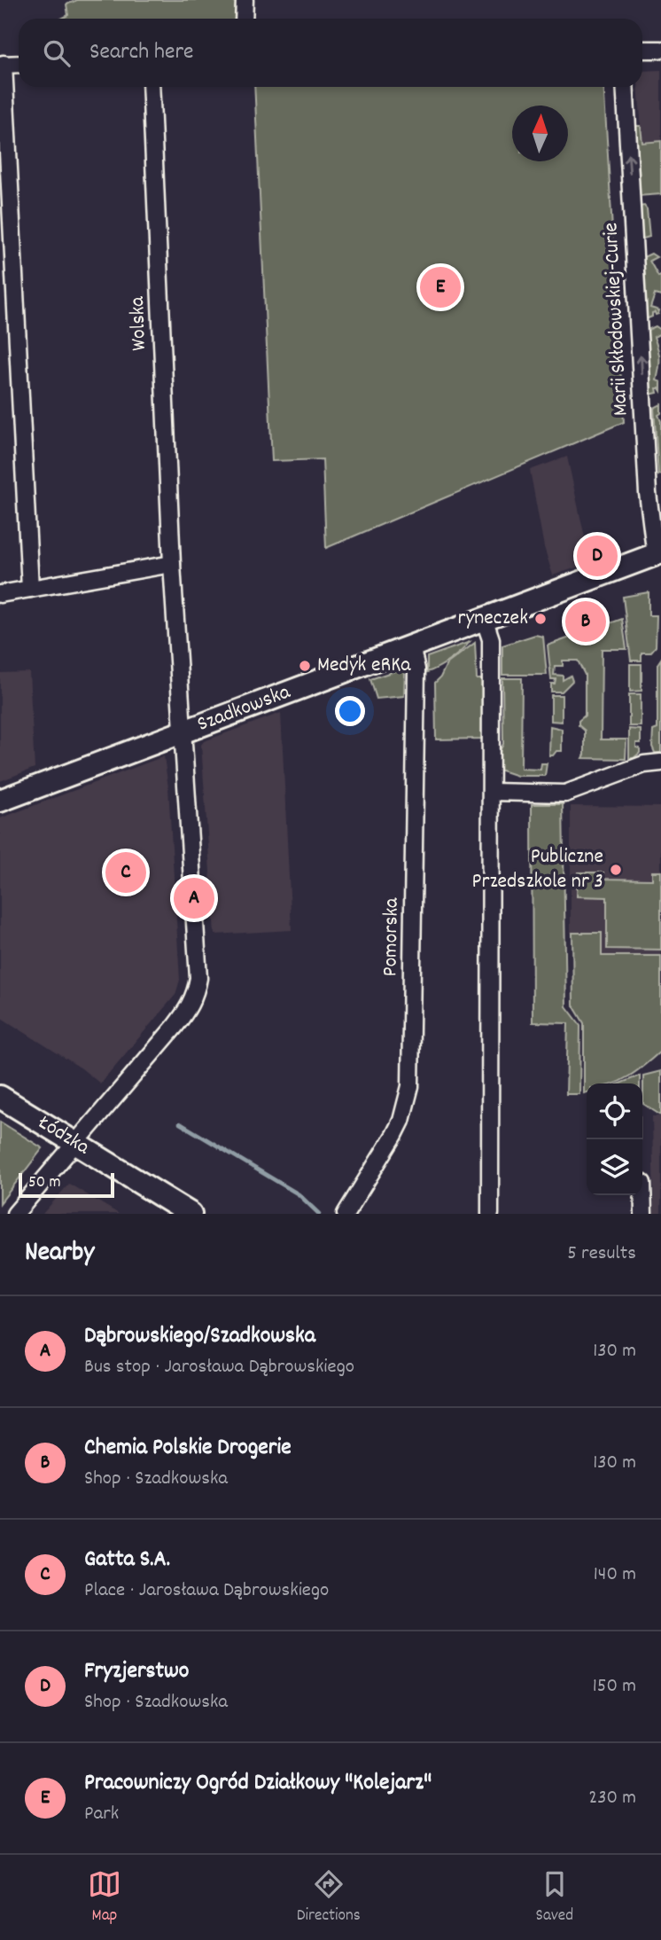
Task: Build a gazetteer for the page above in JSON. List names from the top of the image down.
{
  "streets": {
    "street": [
      "Marii Skłodowskiej-Curie",
      "Wolska",
      "Szadkowska",
      "Pomorska",
      "Łódzka"
    ]
  },
  "crossings": [
    ["Marii Skłodowskiej-Curie", "Szadkowska"],
    ["Wolska", "Szadkowska"],
    ["Wolska", "Łódzka"],
    ["Szadkowska", "Pomorska"]
  ],
  "one_way": ["Marii Skłodowskiej-Curie"],
  "places": ["ryneczek", "Medyk eRKa", "Publiczne Przedszkole nr 3"],
  "scale_bar": "50 m",
  "north": "top",
  "page": {
    "search": "Search here",
    "pins": [
      "E",
      "D",
      "B",
      "C",
      "A"
    ],
    "scale": "50 m",
    "heading": ["Nearby", "5 results"],
    "list": [
      {
        "mark": "A",
        "name": "Dąbrowskiego/Szadkowska",
        "note": "Bus stop · Jarosława Dąbrowskiego",
        "value": "130 m"
      },
      {
        "mark": "B",
        "name": "Chemia Polskie Drogerie",
        "note": "Shop · Szadkowska",
        "value": "130 m"
      },
      {
        "mark": "C",
        "name": "Gatta S.A.",
        "note": "Place · Jarosława Dąbrowskiego",
        "value": "140 m"
      },
      {
        "mark": "D",
        "name": "Fryzjerstwo",
        "note": "Shop · Szadkowska",
        "value": "150 m"
      },
      {
        "mark": "E",
        "name": "Pracowniczy Ogród Działkowy \"Kolejarz\"",
        "note": "Park",
        "value": "230 m"
      }
    ],
    "nav": ["Map", "Directions", "Saved"]
  }
}
